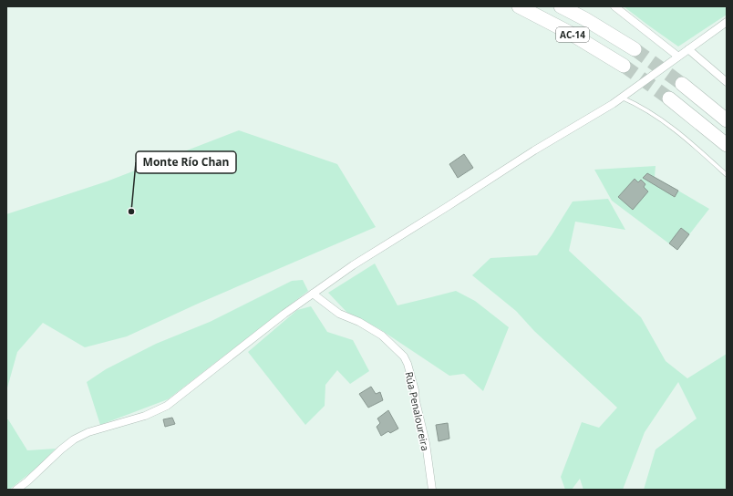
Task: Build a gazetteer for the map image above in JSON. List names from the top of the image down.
{
  "streets": {
    "highway": ["AC-14"],
    "street": ["Rúa Penaloureira"]
  },
  "places": ["Monte Río Chan"]
}
